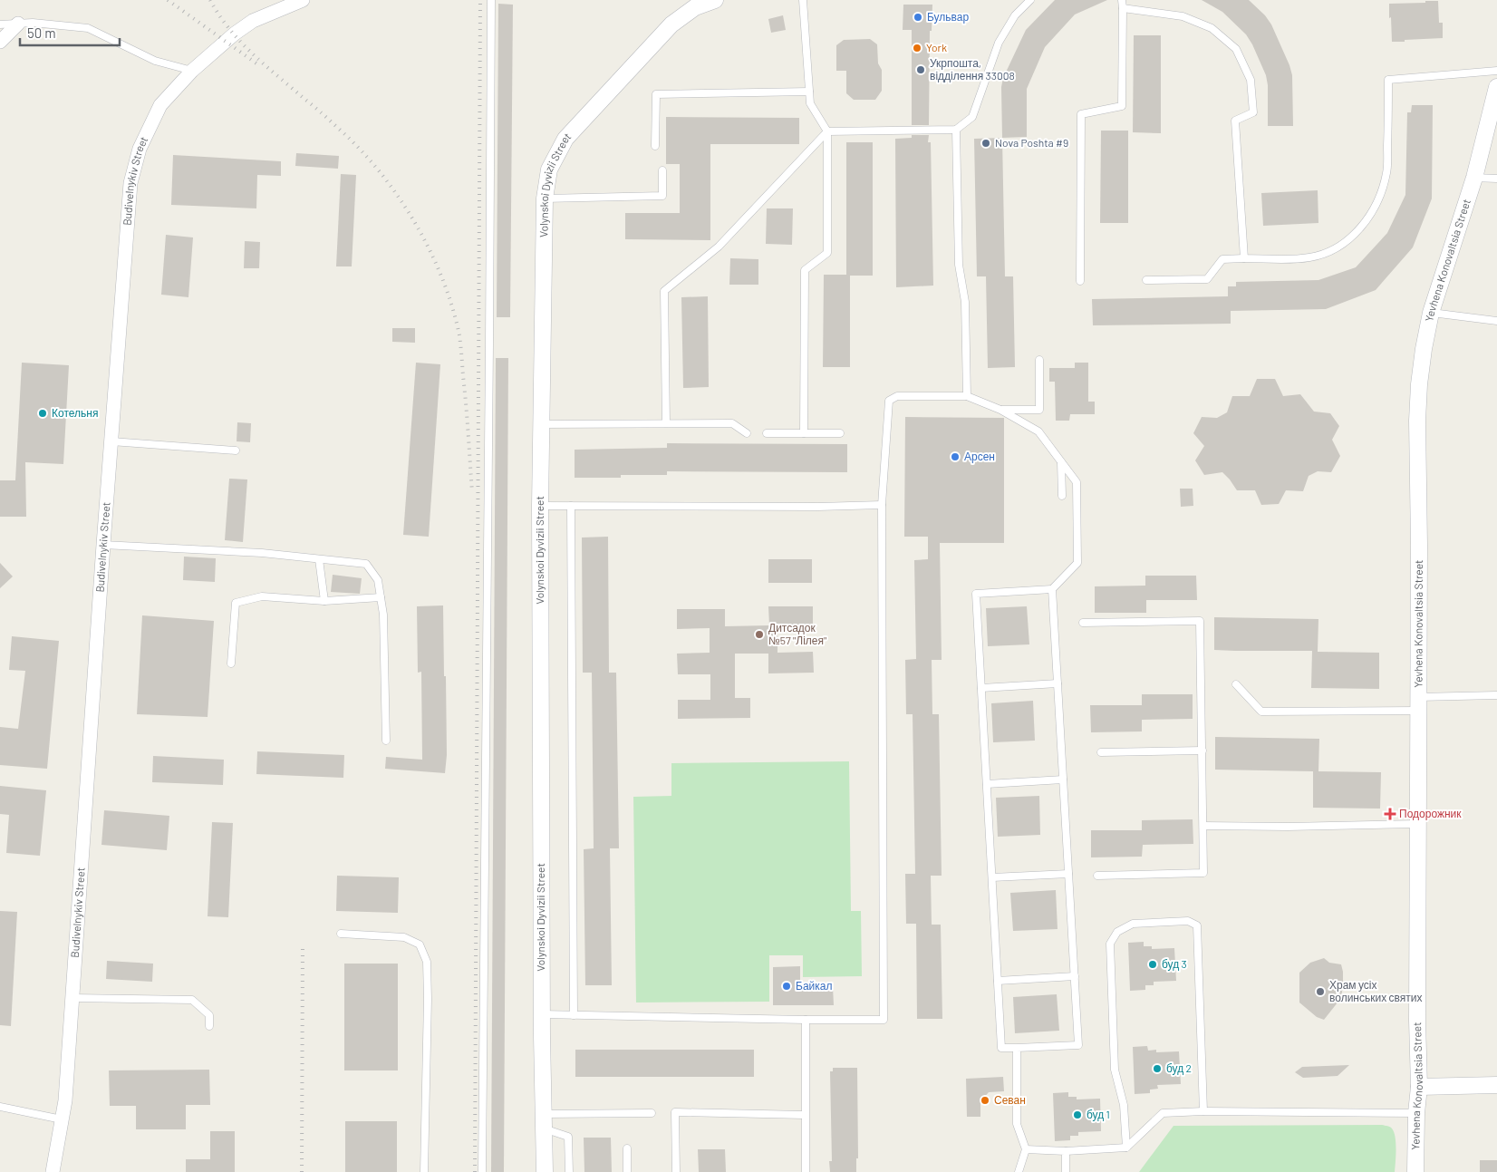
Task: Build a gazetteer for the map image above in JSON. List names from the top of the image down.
{
  "streets": {
    "street": ["Budivelnykiv Street", "Volynskoi Dyvizii Street", "Yevhena Konovaltsia Street"]
  },
  "places": {
    "other": [
      "Бульвар",
      "York",
      "Укрпошта, відділення 33008",
      "Nova Poshta #9",
      "Котельня",
      "Арсен",
      "Дитсадок №57 \"Лілея\"",
      "буд 3",
      "Байкал",
      "Храм усіх волинських святих",
      "буд 2",
      "Севан",
      "буд 1"
    ],
    "health": ["Подорожник"]
  },
  "scale_bar": "50 m"
}
